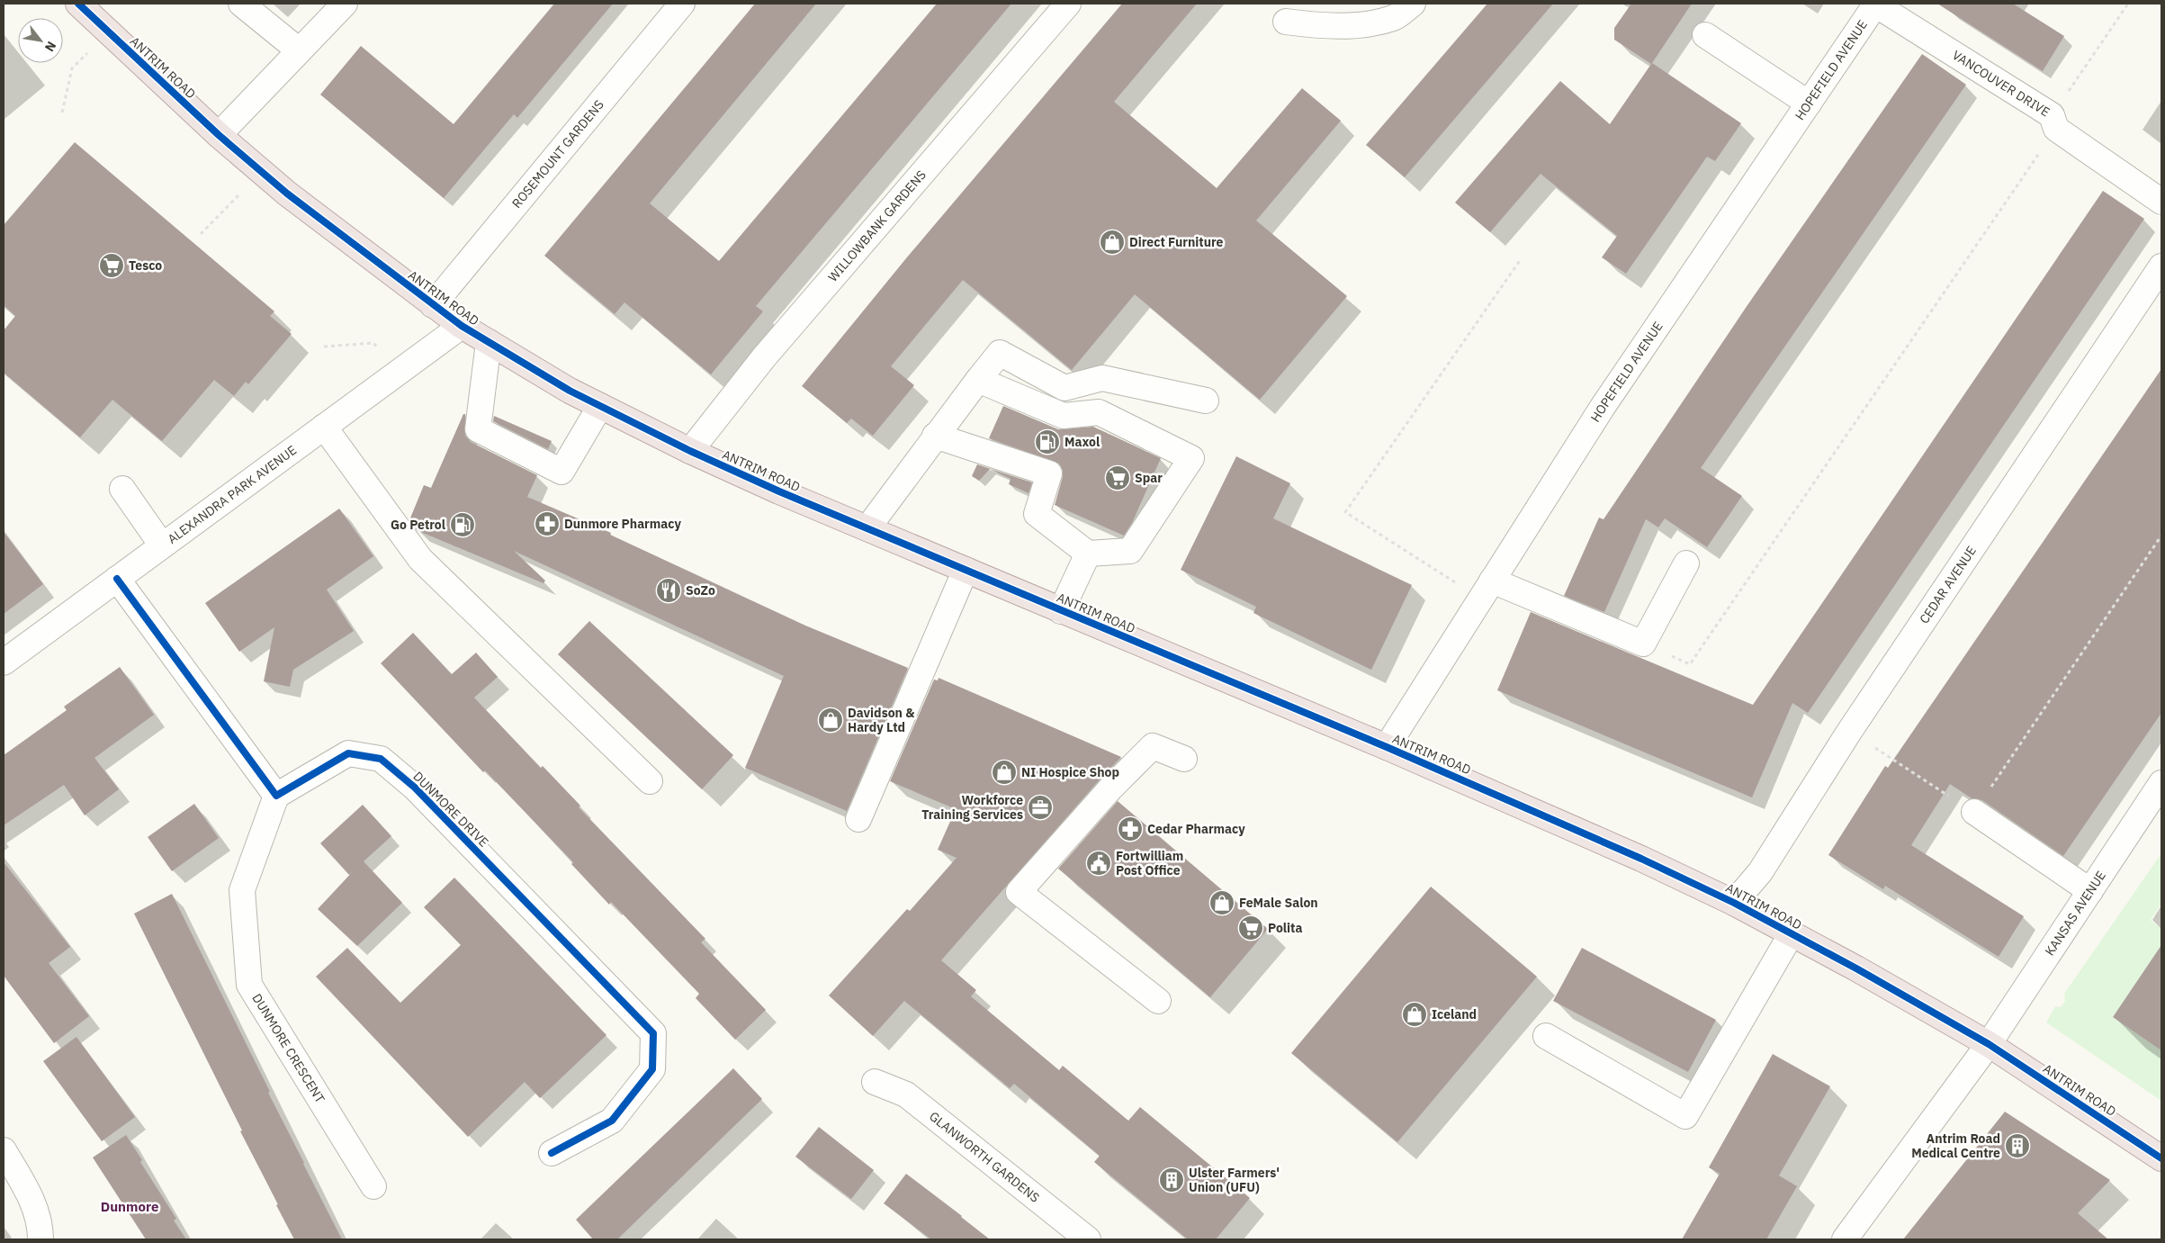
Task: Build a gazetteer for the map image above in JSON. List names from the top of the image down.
{
  "streets": {
    "main road": ["ANTRIM ROAD"],
    "street": [
      "HOPEFIELD AVENUE",
      "VANCOUVER DRIVE",
      "ROSEMOUNT GARDENS",
      "WILLOWBANK GARDENS",
      "ALEXANDRA PARK AVENUE",
      "CEDAR AVENUE",
      "DUNMORE DRIVE",
      "KANSAS AVENUE",
      "DUNMORE CRESCENT",
      "GLANWORTH GARDENS"
    ]
  },
  "crossings": [
    ["ANTRIM ROAD", "HOPEFIELD AVENUE"],
    ["ANTRIM ROAD", "ROSEMOUNT GARDENS"],
    ["ANTRIM ROAD", "WILLOWBANK GARDENS"],
    ["ANTRIM ROAD", "ALEXANDRA PARK AVENUE"],
    ["ANTRIM ROAD", "CEDAR AVENUE"],
    ["ANTRIM ROAD", "KANSAS AVENUE"],
    ["HOPEFIELD AVENUE", "VANCOUVER DRIVE"],
    ["DUNMORE DRIVE", "DUNMORE CRESCENT"]
  ],
  "districts": ["Dunmore"],
  "places": {
    "shop": [
      "Direct Furniture",
      "Davidson & Hardy Ltd",
      "NI Hospice Shop",
      "FeMale Salon",
      "Iceland"
    ],
    "supermarket": ["Tesco", "Spar", "Polita"],
    "fuel station": ["Maxol", "Go Petrol"],
    "pharmacy": ["Dunmore Pharmacy", "Cedar Pharmacy"],
    "restaurant": ["SoZo"],
    "office": ["Workforce Training Services"],
    "public building": ["Fortwilliam Post Office"],
    "building": ["Antrim Road Medical Centre", "Ulster Farmers' Union (UFU)"]
  },
  "north": "bottom right"
}
